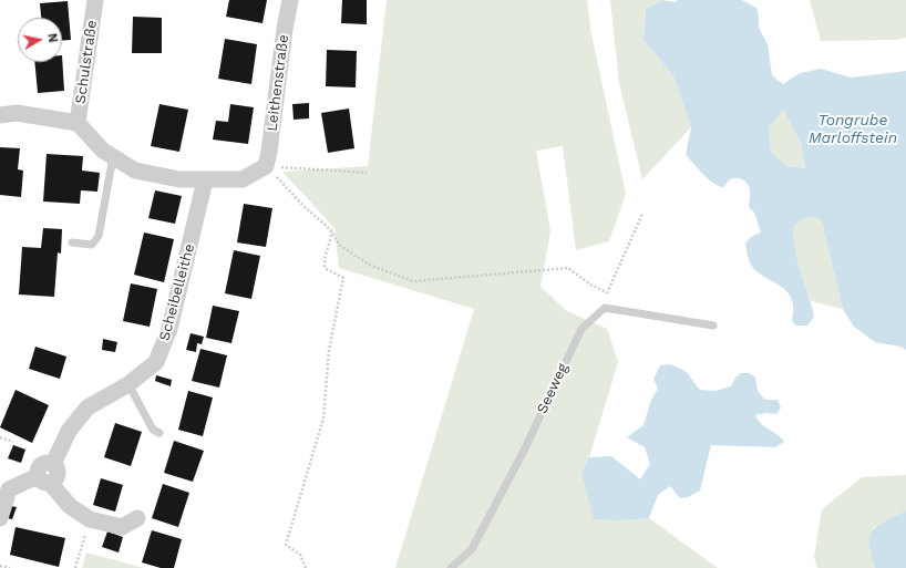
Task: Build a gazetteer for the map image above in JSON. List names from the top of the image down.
{
  "streets": {
    "street": ["Schulstraße", "Leithenstraße", "Scheibelleithe"],
    "lane": ["Seeweg"]
  },
  "water": ["Tongrube Marloffstein"],
  "north": "right"
}
